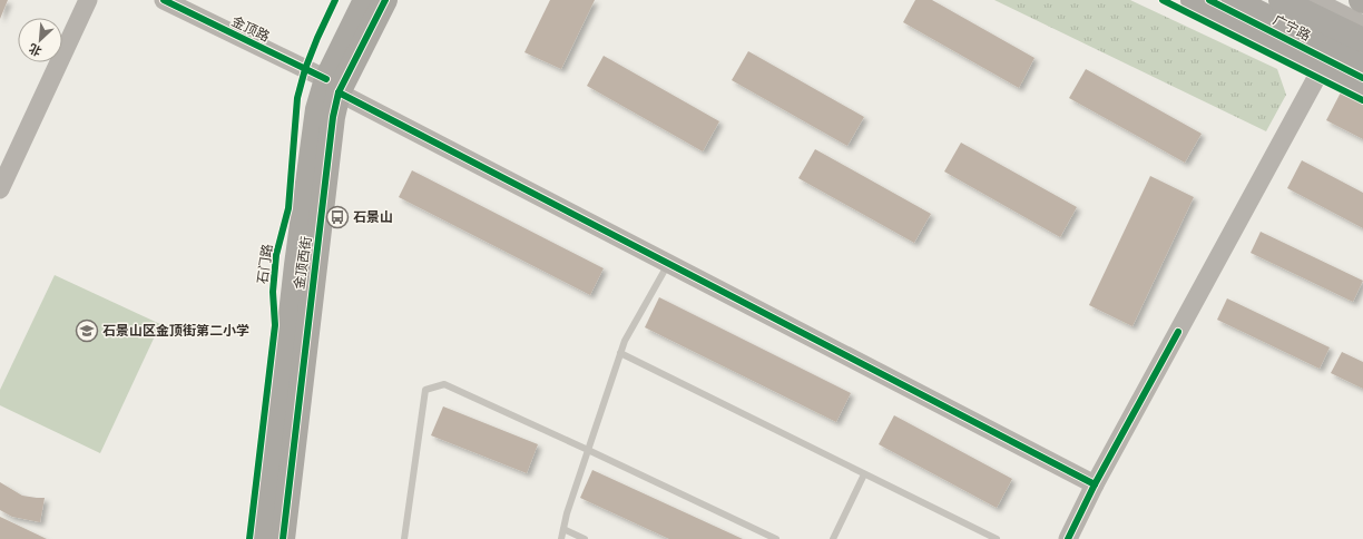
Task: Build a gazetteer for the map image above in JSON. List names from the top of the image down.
{
  "streets": {
    "highway": ["金顶西街"],
    "street": ["广宁路", "金顶路"],
    "cycle path": ["石门路"]
  },
  "crossings": [
    ["金顶路", "金顶西街"]
  ],
  "places": {
    "bus stop": ["石景山"],
    "school or university": ["石景山区金顶街第二小学"]
  },
  "north": "bottom left"
}
